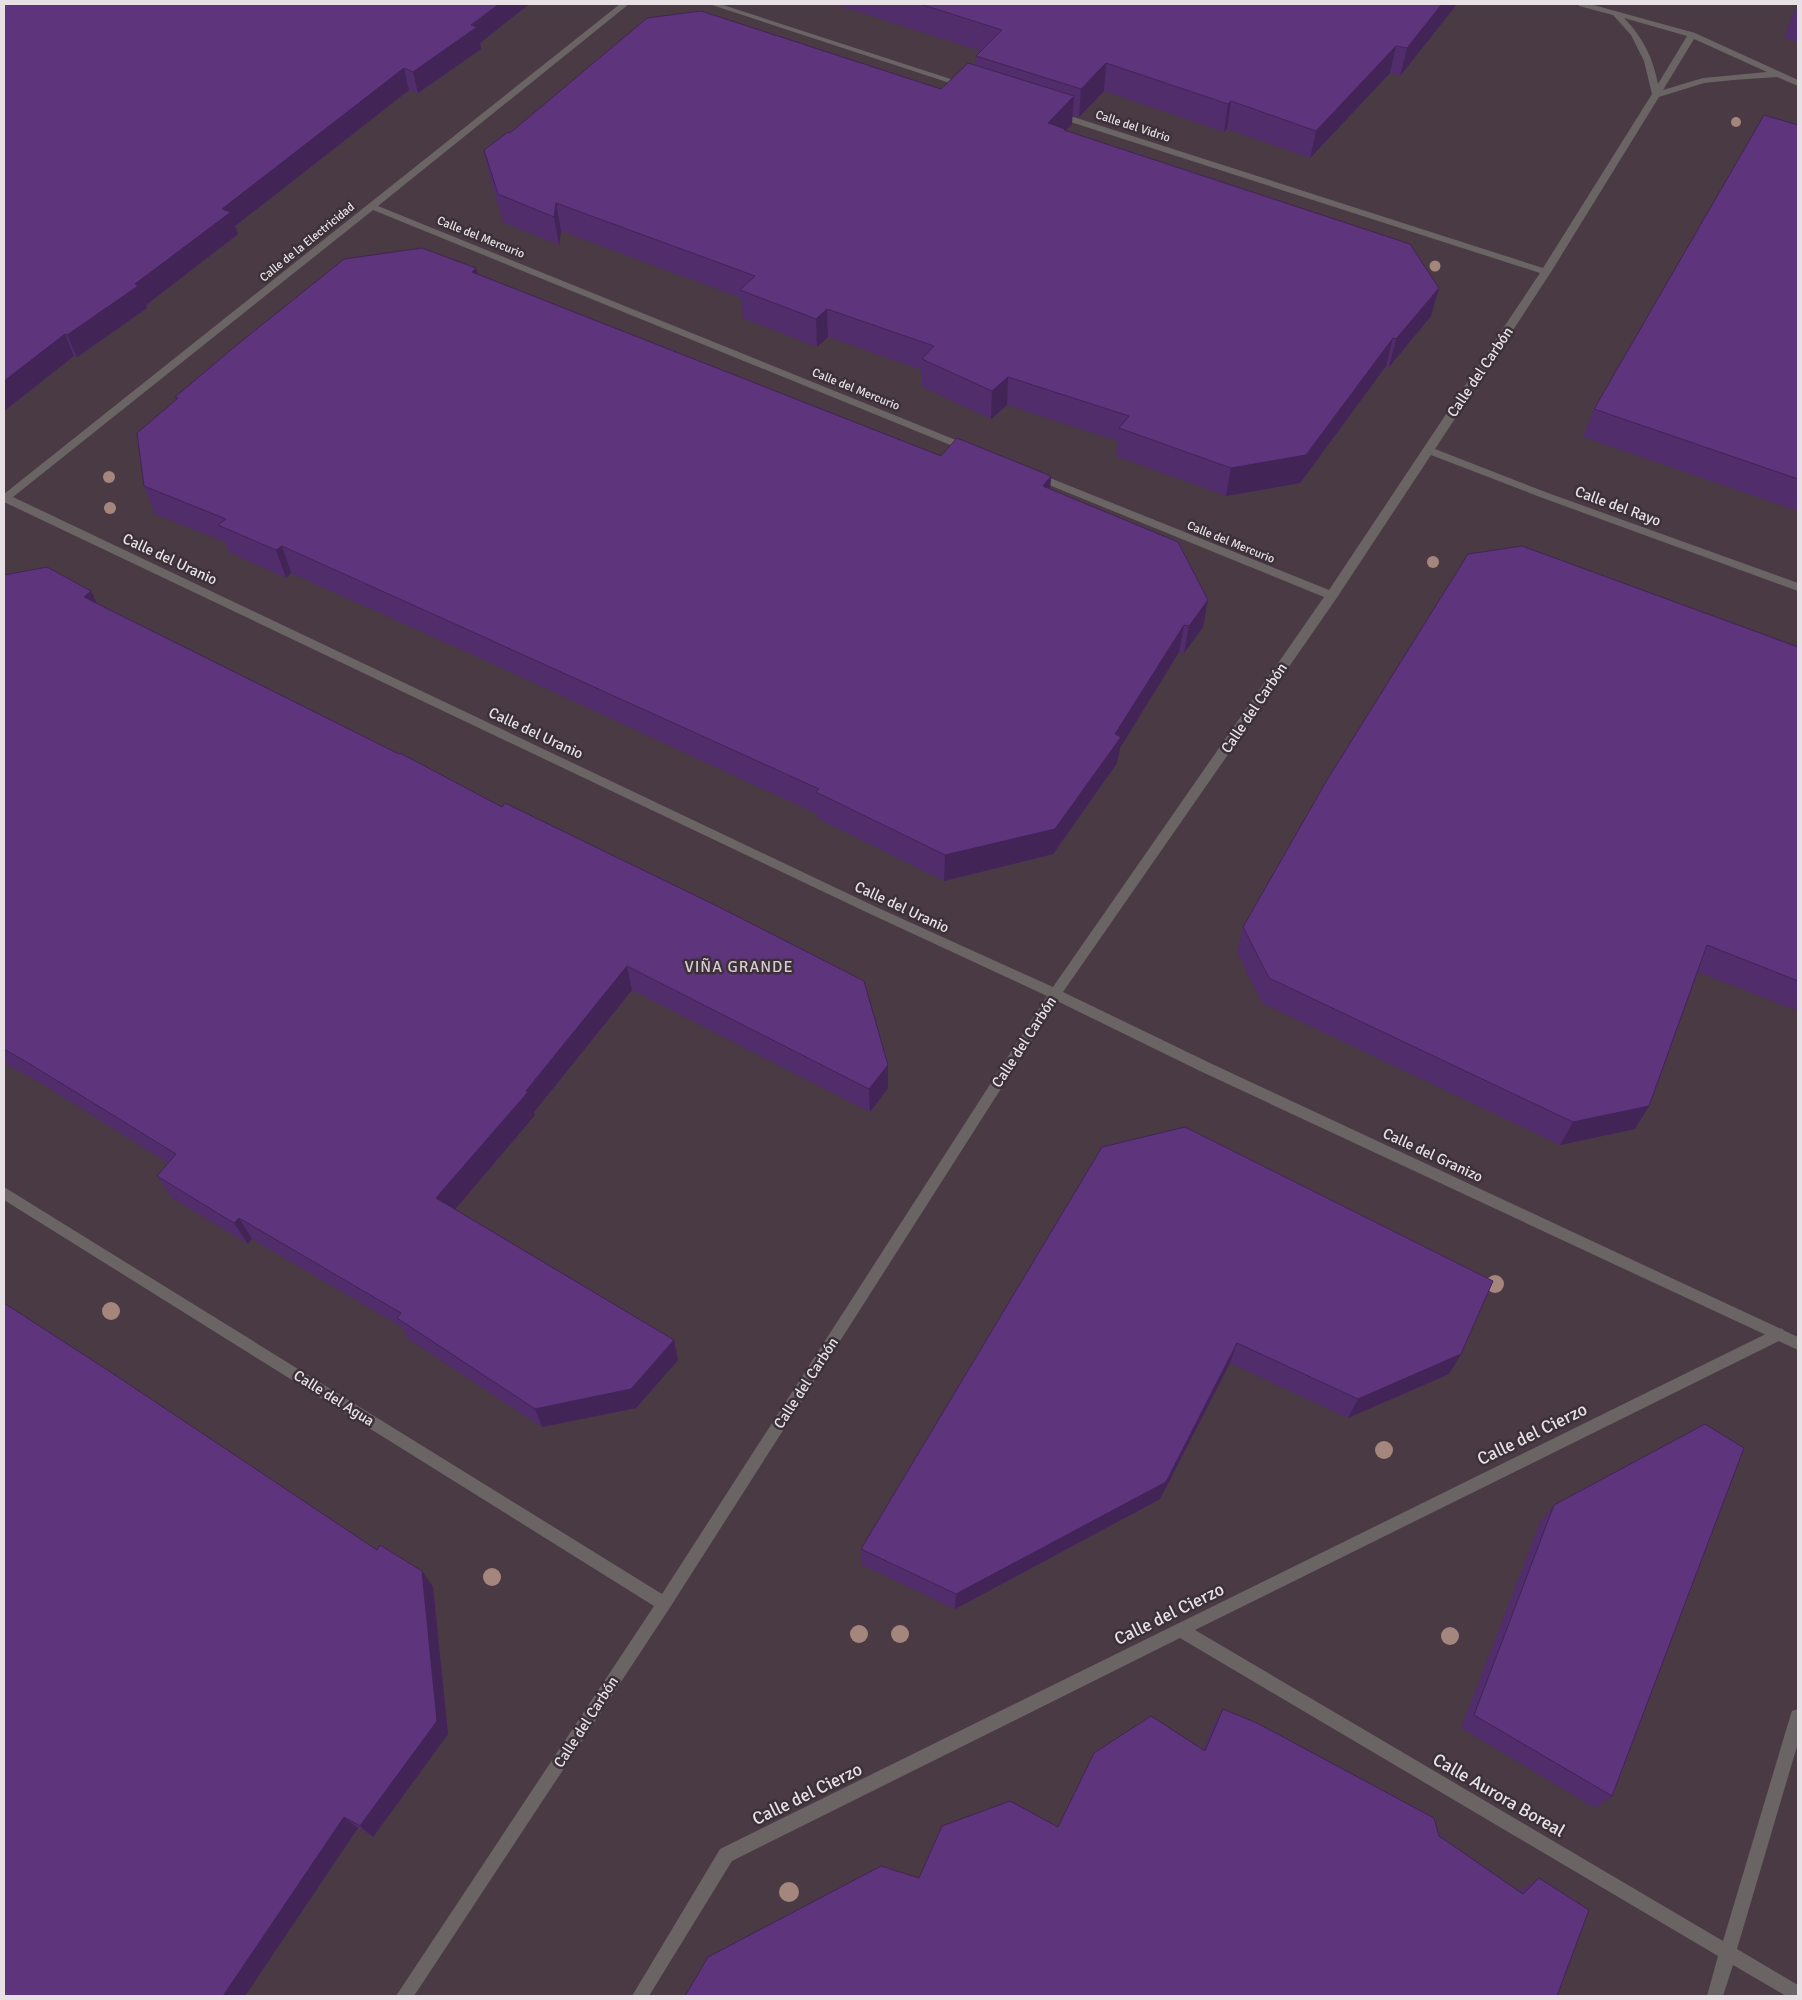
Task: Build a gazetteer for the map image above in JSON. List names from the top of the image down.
{
  "streets": {
    "street": [
      "Calle del Vidrio",
      "Calle del Mercurio",
      "Calle de la Electricidad",
      "Calle del Carbón",
      "Calle del Rayo",
      "Calle del Uranio",
      "Calle del Granizo",
      "Calle del Agua",
      "Calle del Cierzo",
      "Calle Aurora Boreal"
    ]
  },
  "crossings": [
    ["Calle del Vidrio", "Calle del Carbón"],
    ["Calle del Mercurio", "Calle de la Electricidad"],
    ["Calle del Mercurio", "Calle del Carbón"],
    ["Calle de la Electricidad", "Calle del Uranio"],
    ["Calle del Carbón", "Calle del Rayo"],
    ["Calle del Carbón", "Calle del Uranio"],
    ["Calle del Carbón", "Calle del Granizo"],
    ["Calle del Carbón", "Calle del Agua"],
    ["Calle del Uranio", "Calle del Granizo"],
    ["Calle del Granizo", "Calle del Cierzo"],
    ["Calle del Cierzo", "Calle Aurora Boreal"]
  ],
  "districts": ["VIÑA GRANDE"]
}
